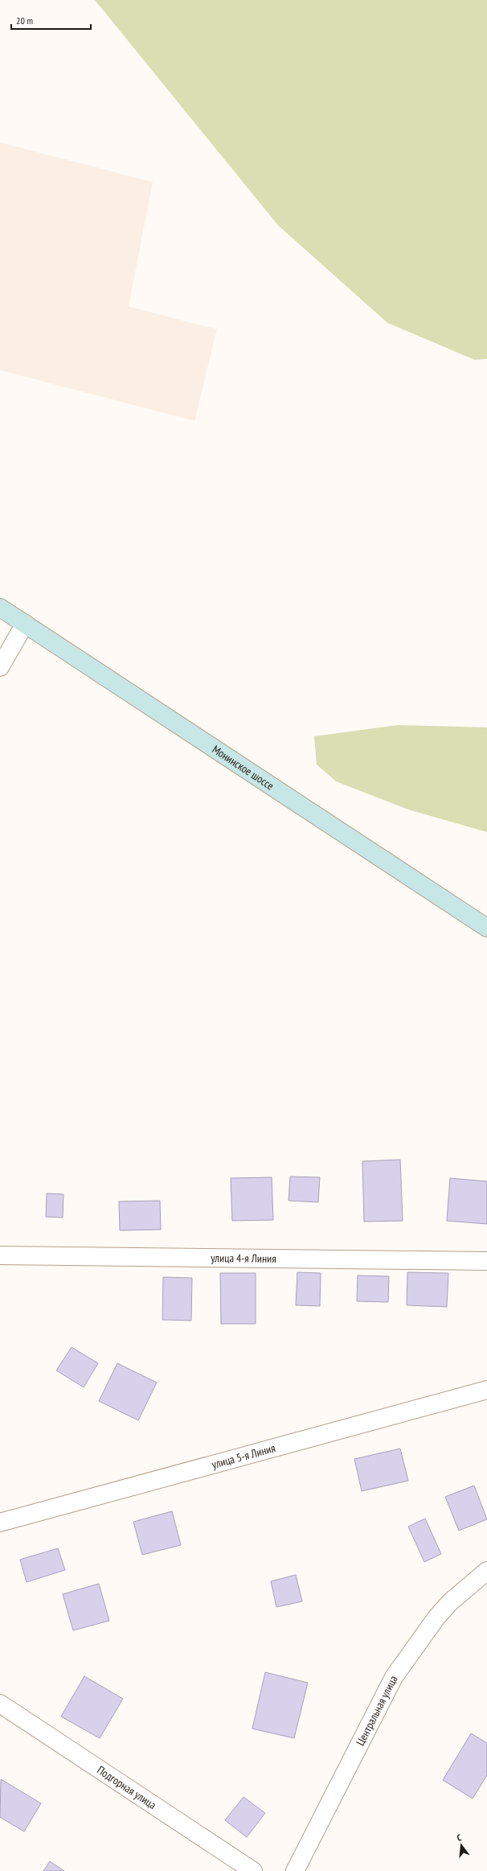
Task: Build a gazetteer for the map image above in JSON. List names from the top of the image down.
{
  "streets": {
    "main road": ["Монинское шоссе"],
    "street": [
      "улица 4-я Линия",
      "улица 5-я Линия",
      "Центральная улица",
      "Подгорная улица"
    ]
  },
  "scale_bar": "20 m",
  "north": "top"
}
